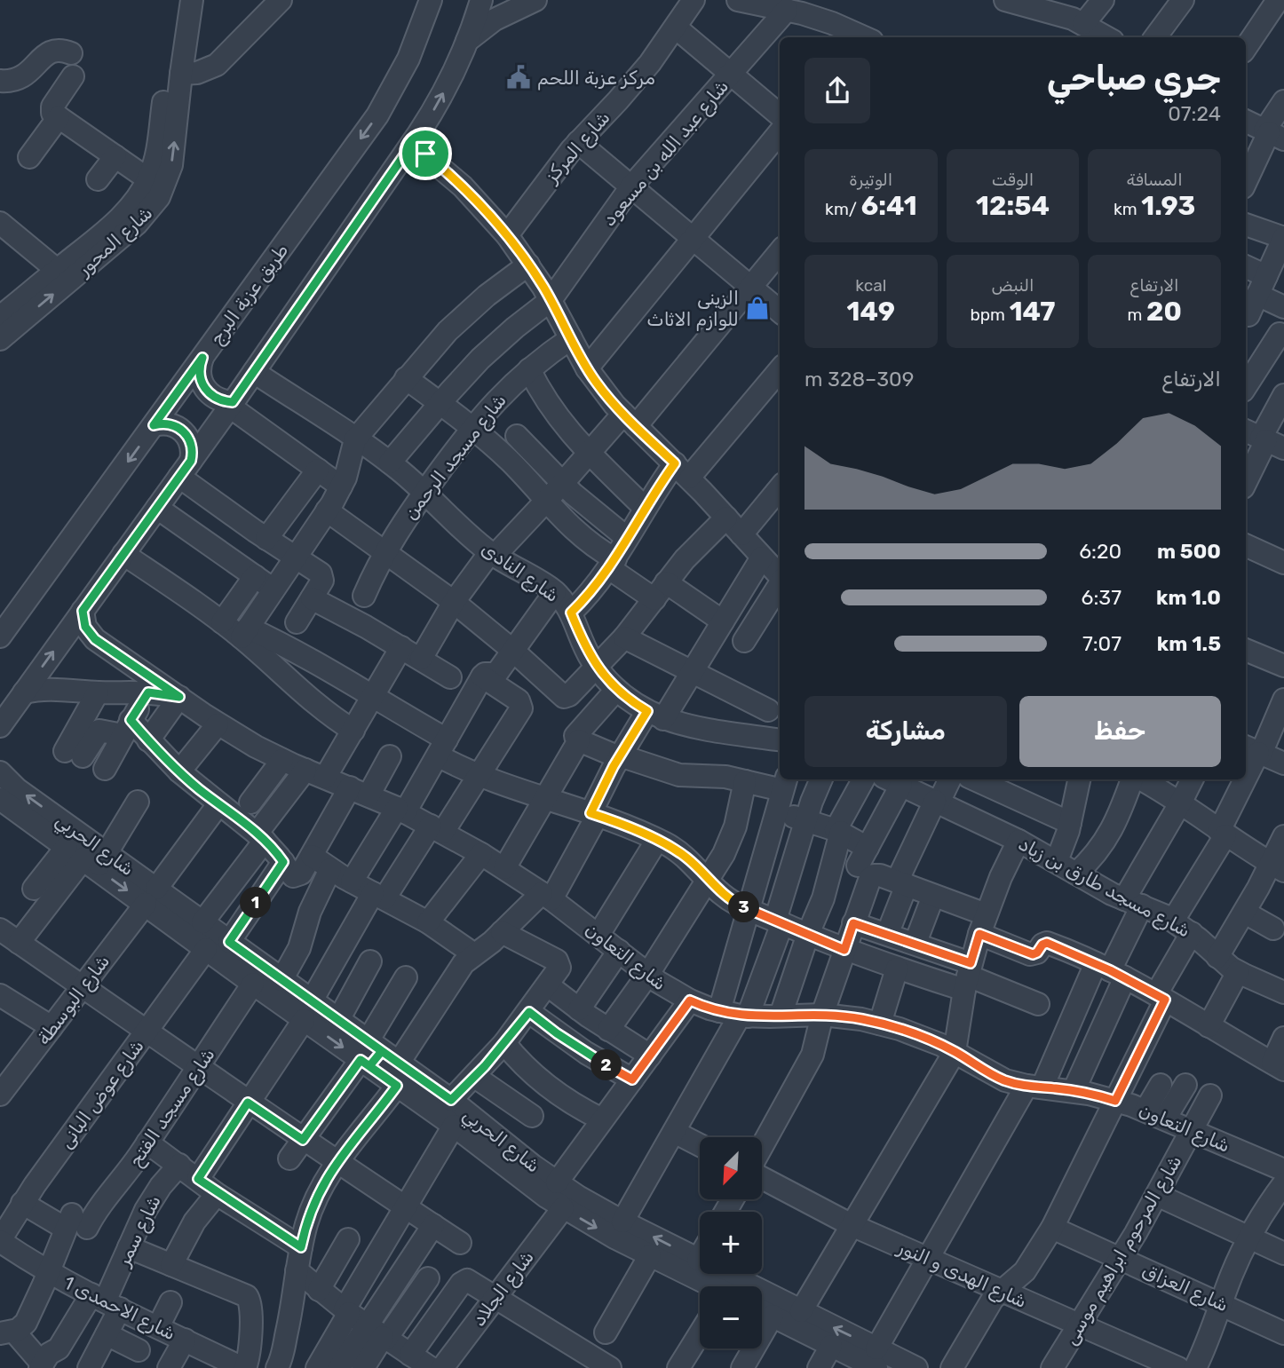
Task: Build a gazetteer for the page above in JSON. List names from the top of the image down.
{
  "streets": {
    "street": [
      "شارع المركز",
      "شارع عبد الله بن مسعود",
      "شارع المحور",
      "طريق عزبة البرج",
      "شارع مسجد الرحمن",
      "شارع النادى",
      "شارع الحربي",
      "شارع مسجد طارق بن زياد",
      "شارع التعاون",
      "شارع البوسطة",
      "شارع عوض البانى",
      "شارع مسجد الفتح",
      "شارع سمر",
      "شارع المرحوم ابراهيم موسى",
      "شارع الهدى و النور",
      "شارع العزاق",
      "شارع الجلاد",
      "شارع الاحمدى 1"
    ]
  },
  "crossings": [
    ["شارع عبد الله بن مسعود", "شارع النادى"],
    ["شارع مسجد الرحمن", "شارع النادى"],
    ["شارع الحربي", "شارع البوسطة"],
    ["شارع الحربي", "شارع عوض البانى"],
    ["شارع الحربي", "شارع مسجد الفتح"],
    ["شارع الحربي", "شارع الجلاد"],
    ["شارع التعاون", "شارع المرحوم ابراهيم موسى"],
    ["شارع عوض البانى", "شارع الاحمدى 1"],
    ["شارع مسجد الفتح", "شارع الاحمدى 1"],
    ["شارع سمر", "شارع الاحمدى 1"],
    ["شارع المرحوم ابراهيم موسى", "شارع الهدى و النور"],
    ["شارع المرحوم ابراهيم موسى", "شارع العزاق"]
  ],
  "places": {
    "public building": ["مركز عزبة اللحم"],
    "shop": ["الزينى للوازم الاثاث"]
  },
  "north": "bottom left",
  "page": {
    "heading": ["جري صباحي", "07:24"],
    "stats": [
      ["المسافة", "1.93 km"],
      ["الوقت", "12:54"],
      ["الوتيرة", "6:41 /km"],
      ["الارتفاع", "20 m"],
      ["النبض", "147 bpm"],
      ["kcal", "149"]
    ],
    "chart": ["الارتفاع", "309–328 m"],
    "list": [
      {
        "name": "500 m",
        "note": "6:20"
      },
      {
        "name": "1.0 km",
        "note": "6:37"
      },
      {
        "name": "1.5 km",
        "note": "7:07"
      }
    ],
    "buttons": ["حفظ", "مشاركة"],
    "pins": ["1", "3", "2"],
    "map_buttons": ["+", "−"]
  }
}
